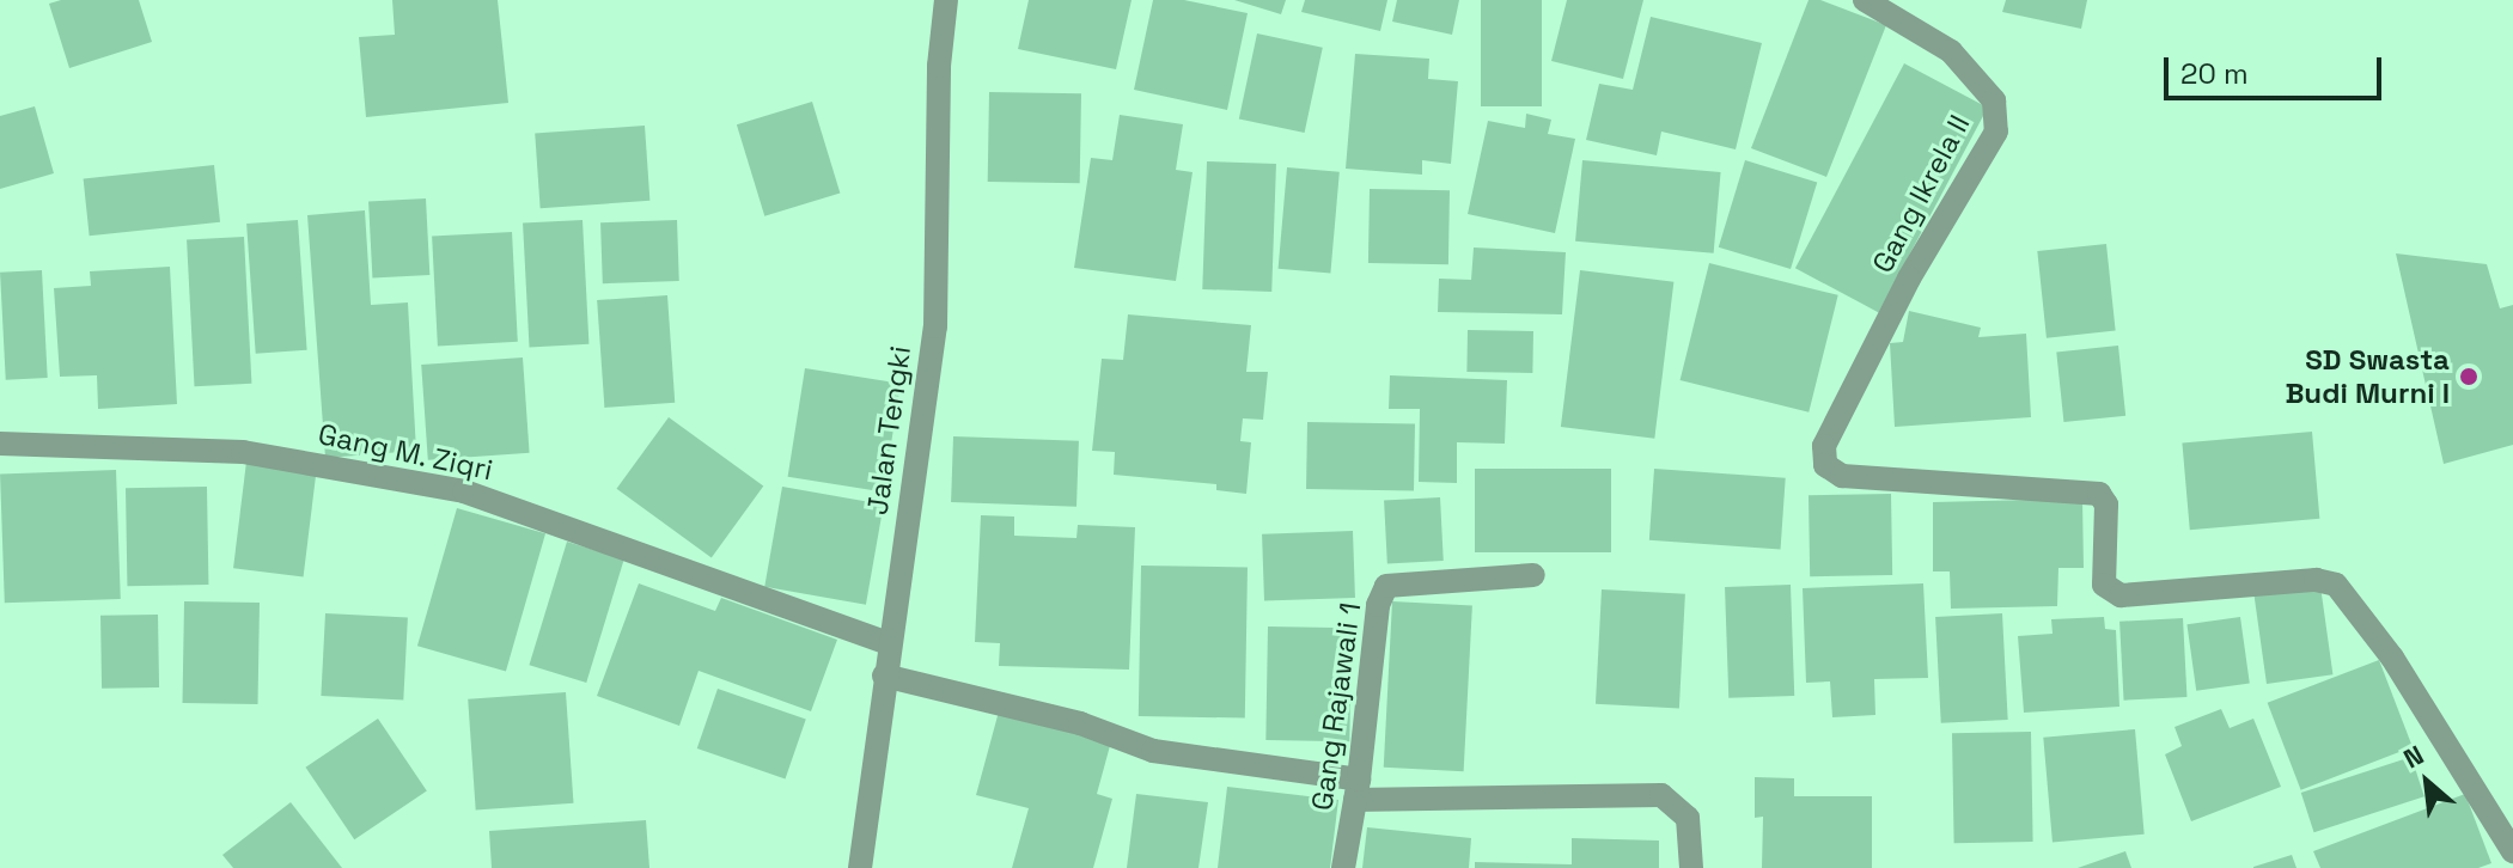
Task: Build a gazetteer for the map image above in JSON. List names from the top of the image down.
{
  "streets": {
    "street": [
      "Gang Ikrela II",
      "Jalan Tengki",
      "Gang M. Ziqri",
      "Gang Rajawali 1"
    ]
  },
  "crossings": [
    ["Jalan Tengki", "Gang M. Ziqri"]
  ],
  "places": ["SD Swasta Budi Murni I"],
  "scale_bar": "20 m",
  "north": "top left"
}
